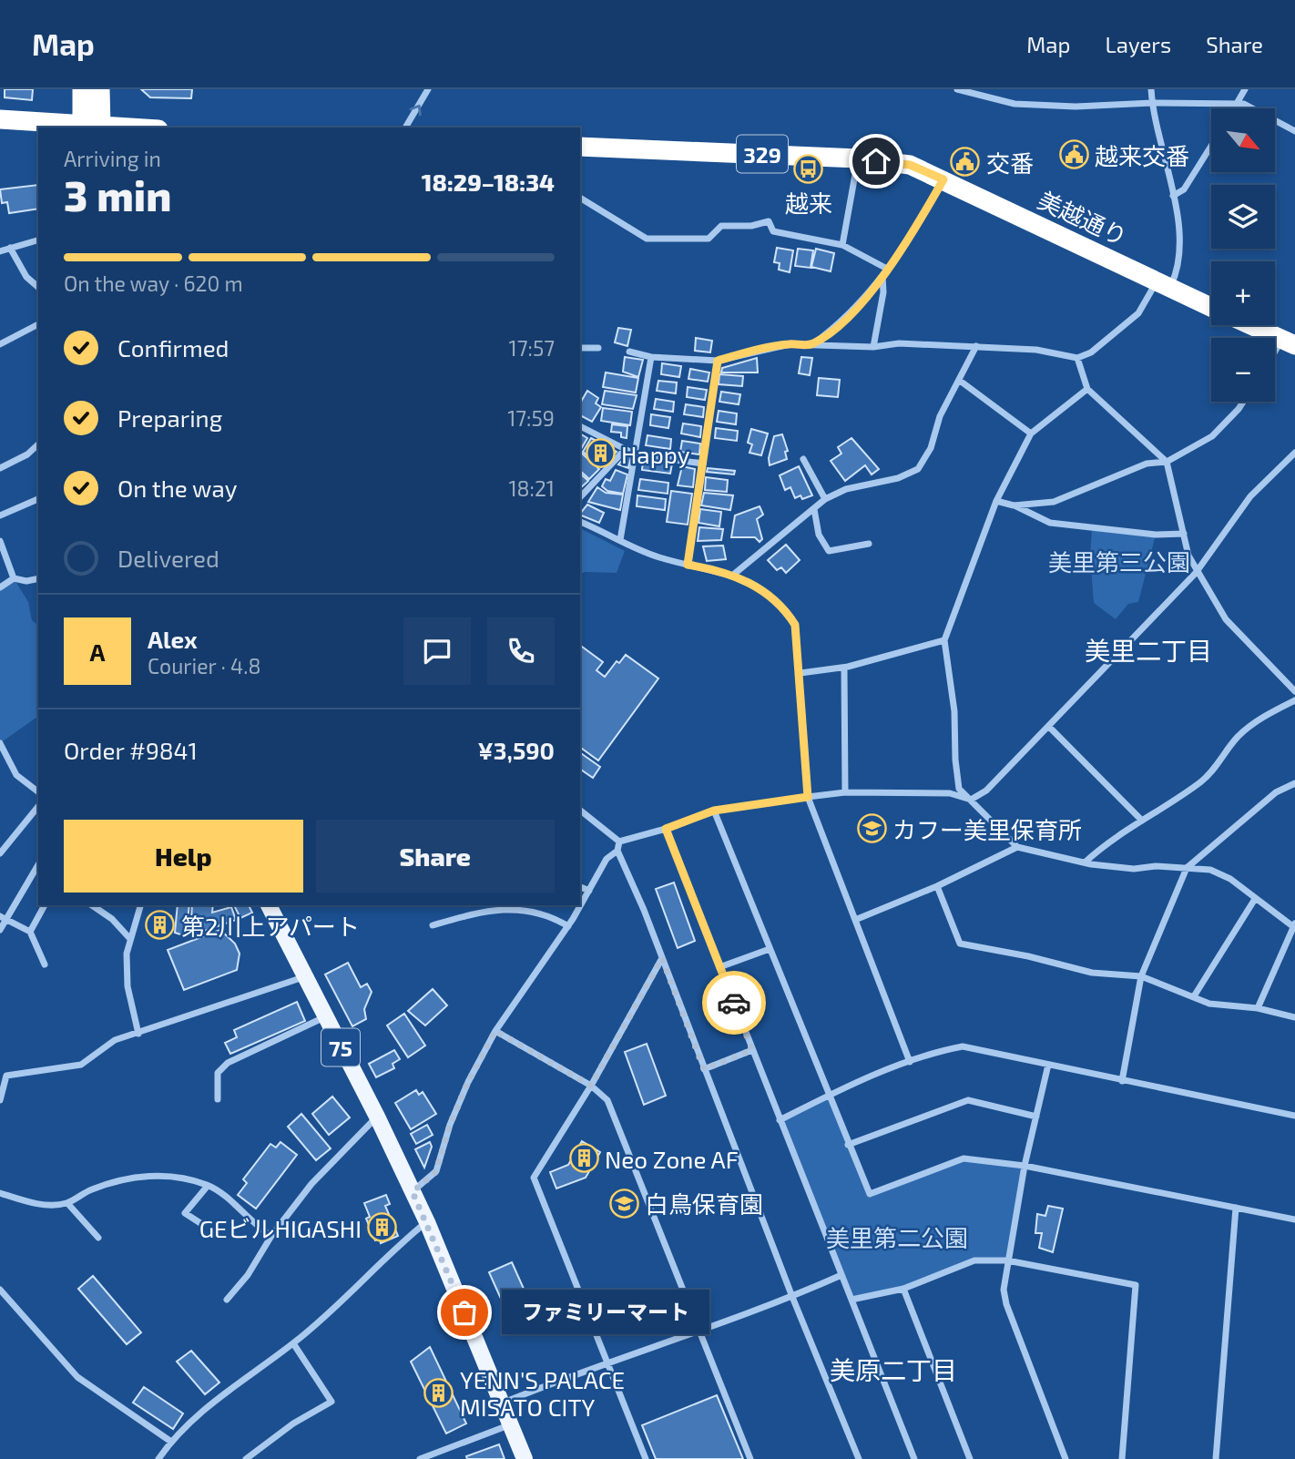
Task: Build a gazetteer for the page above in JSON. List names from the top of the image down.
{
  "streets": {
    "highway": ["329", "美越通り"],
    "main road": ["75"]
  },
  "districts": ["美里二丁目", "美原二丁目"],
  "parks": ["美里第三公園", "美里第二公園"],
  "places": {
    "public building": ["越来交番", "交番"],
    "bus stop": ["越来"],
    "building": [
      "Happy",
      "第2川上アパート",
      "Neo Zone AF",
      "GEビルHIGASHI",
      "YENN'S PALACE MISATO CITY"
    ],
    "school or university": ["カフー美里保育所", "白鳥保育園"],
    "other": ["ファミリーマート"]
  },
  "north": "bottom right",
  "page": {
    "header": "Map",
    "nav": ["Map", "Layers", "Share"],
    "map_buttons": ["+", "−"],
    "heading": ["3 min", "Arriving in", "18:29–18:34"],
    "panel": [
      "Alex",
      "Courier · 4.8",
      "Order #9841",
      "¥3,590"
    ],
    "bar": "On the way · 620 m",
    "list": [
      ["Confirmed", "17:57"],
      ["Preparing", "17:59"],
      ["On the way", "18:21"],
      "Delivered"
    ],
    "round": "A",
    "buttons": ["Help", "Share"],
    "bubble": "ファミリーマート"
  }
}
